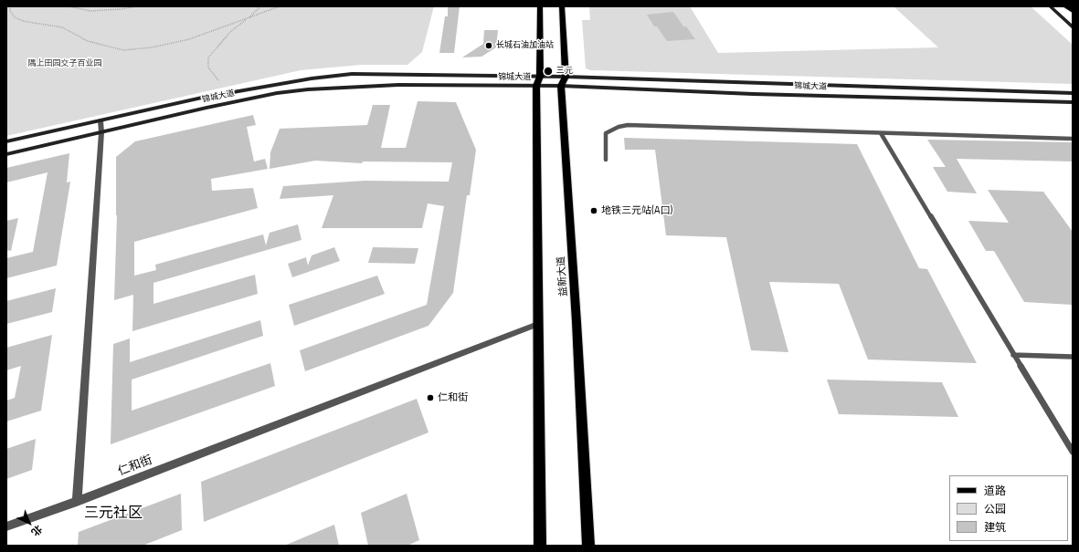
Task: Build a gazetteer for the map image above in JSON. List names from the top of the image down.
{
  "streets": {
    "main road": ["锦城大道", "益新大道"],
    "street": ["仁和街"]
  },
  "crossings": [
    ["锦城大道", "益新大道"]
  ],
  "districts": ["三元社区"],
  "parks": ["隅上田园交子百业园"],
  "places": [
    "长城石油加油站",
    "三元",
    "地铁三元站(A口)",
    "仁和街"
  ],
  "legend": ["道路", "公园", "建筑"],
  "north": "bottom right"
}
